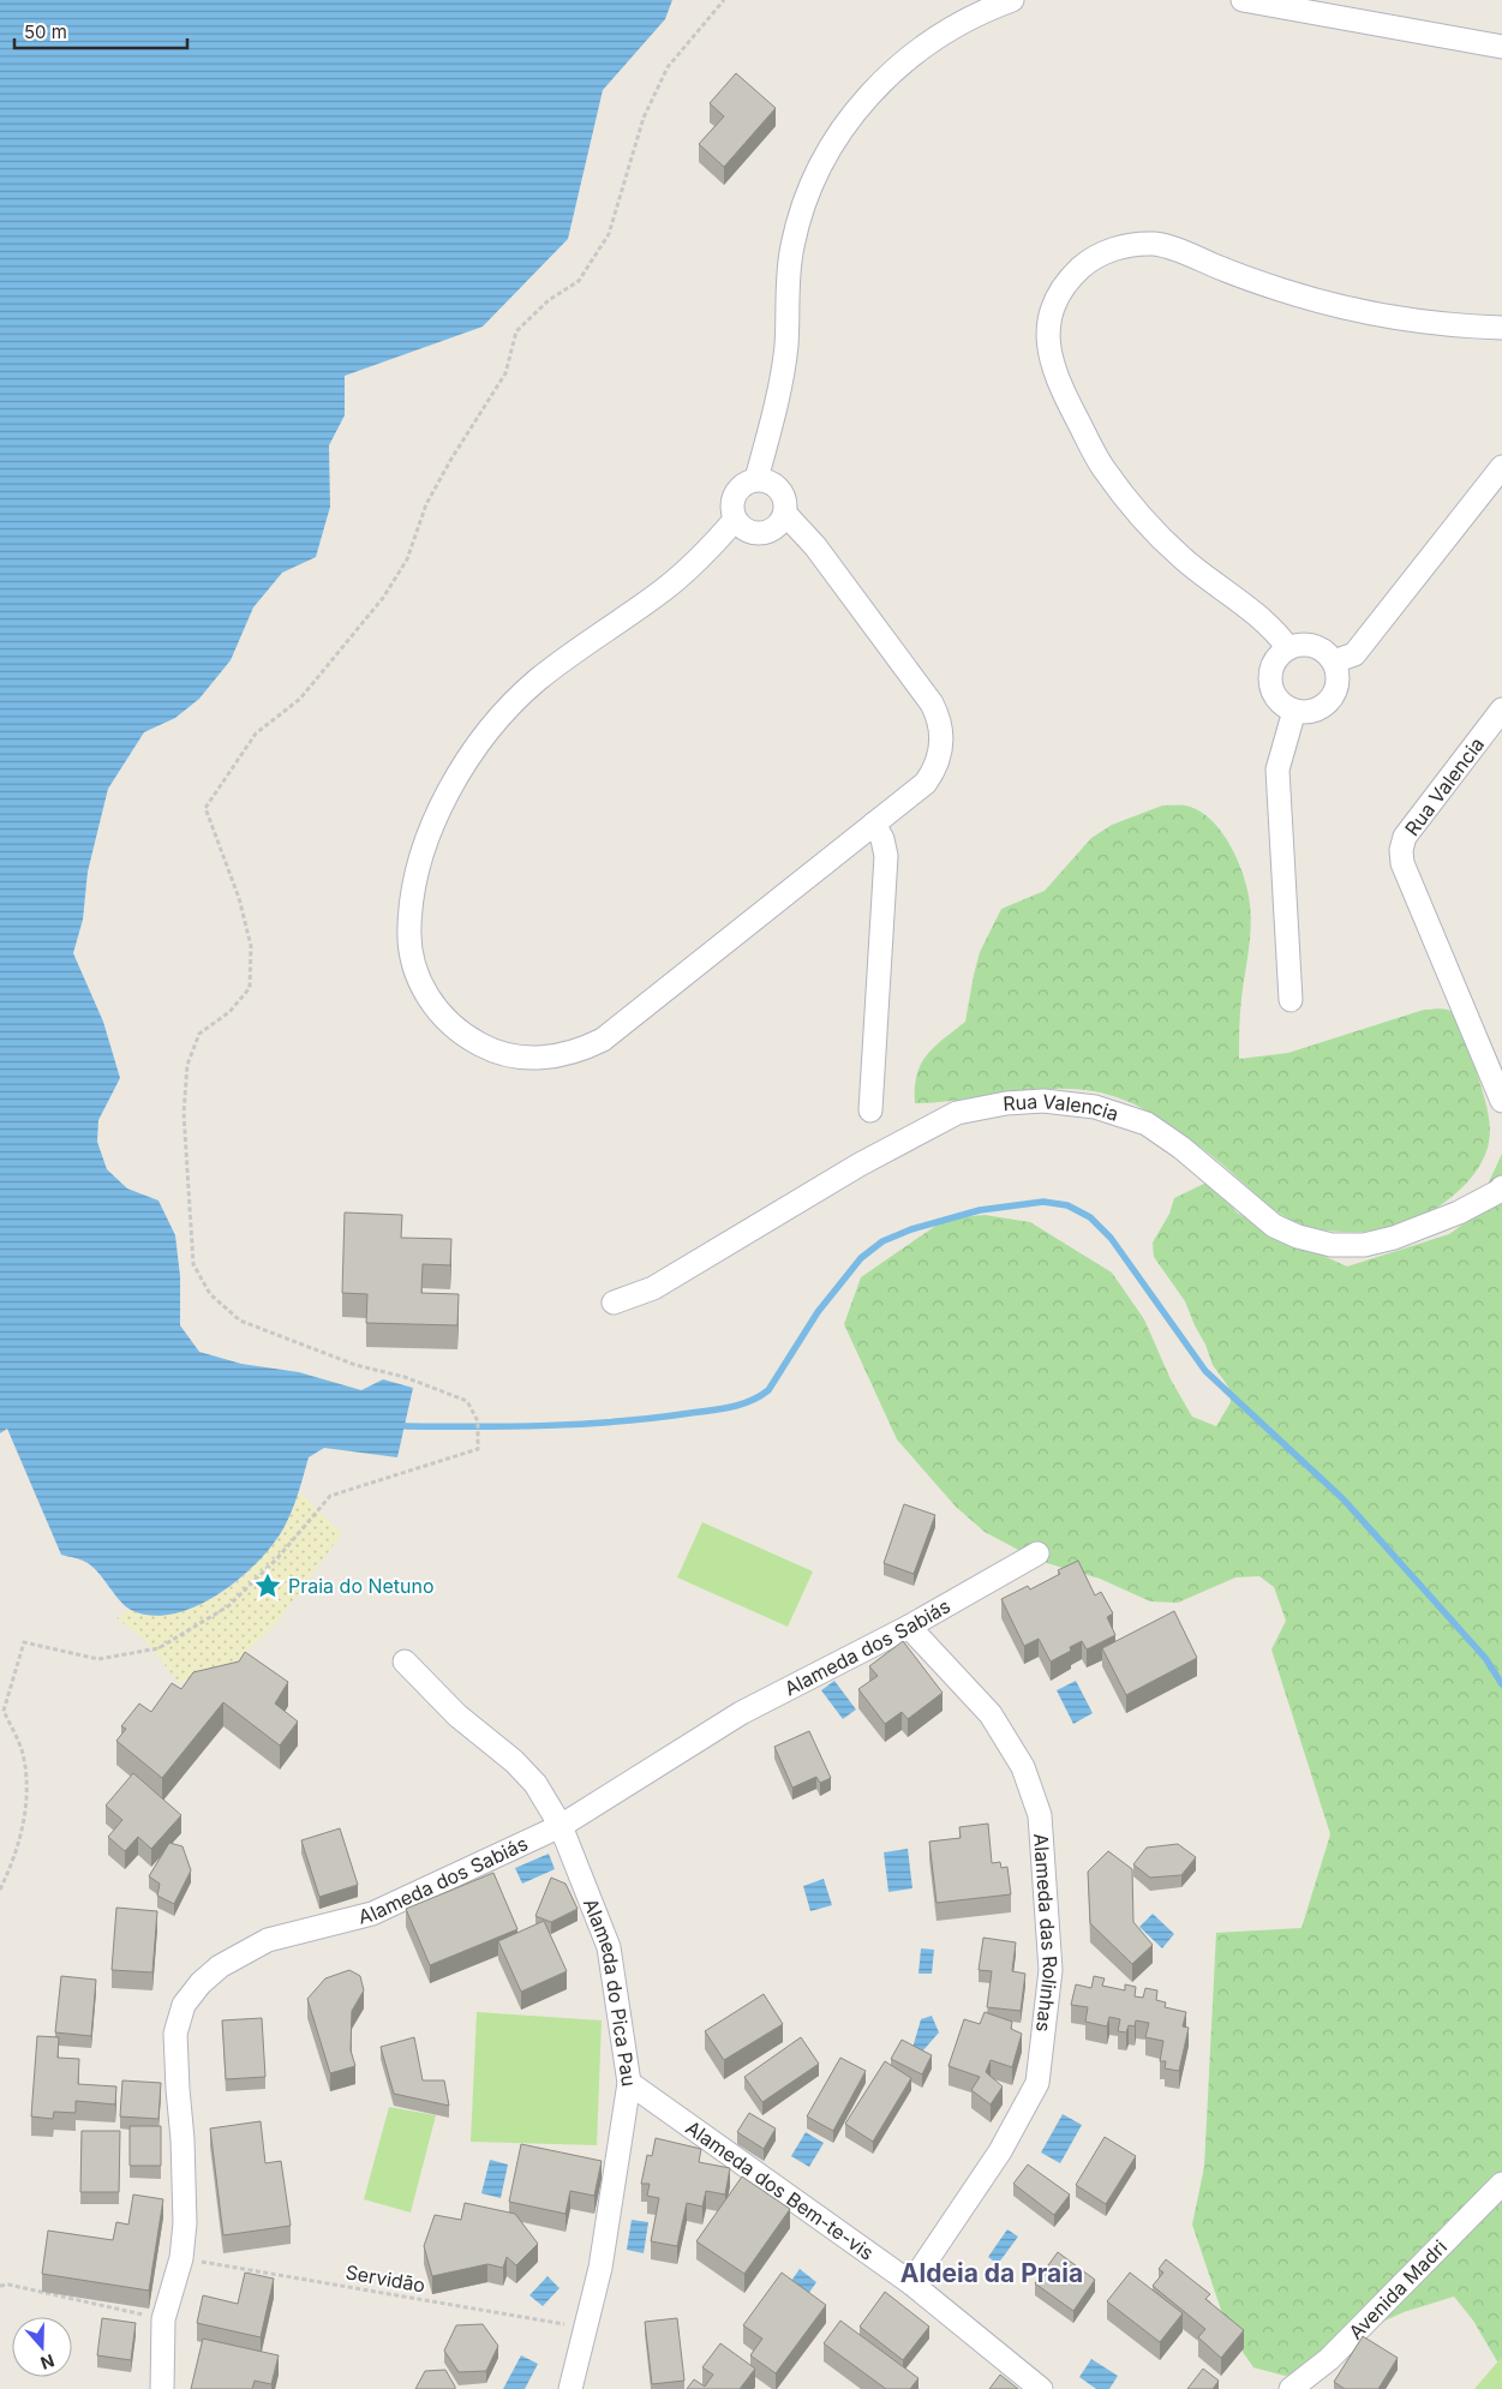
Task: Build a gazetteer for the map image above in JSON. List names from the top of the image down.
{
  "streets": {
    "street": [
      "Rua Valencia",
      "Alameda dos Sabiás",
      "Alameda das Rolinhas",
      "Alameda do Pica Pau",
      "Alameda dos Bem-te-vis",
      "Avenida Madri"
    ],
    "path": ["Servidão"]
  },
  "crossings": [
    ["Alameda dos Sabiás", "Alameda das Rolinhas"],
    ["Alameda dos Sabiás", "Alameda do Pica Pau"],
    ["Alameda dos Sabiás", "Servidão"],
    ["Alameda das Rolinhas", "Alameda dos Bem-te-vis"],
    ["Alameda do Pica Pau", "Alameda dos Bem-te-vis"],
    ["Alameda do Pica Pau", "Servidão"]
  ],
  "districts": ["Aldeia da Praia"],
  "places": {
    "place": ["Praia do Netuno"]
  },
  "scale_bar": "50 m",
  "north": "bottom"
}
